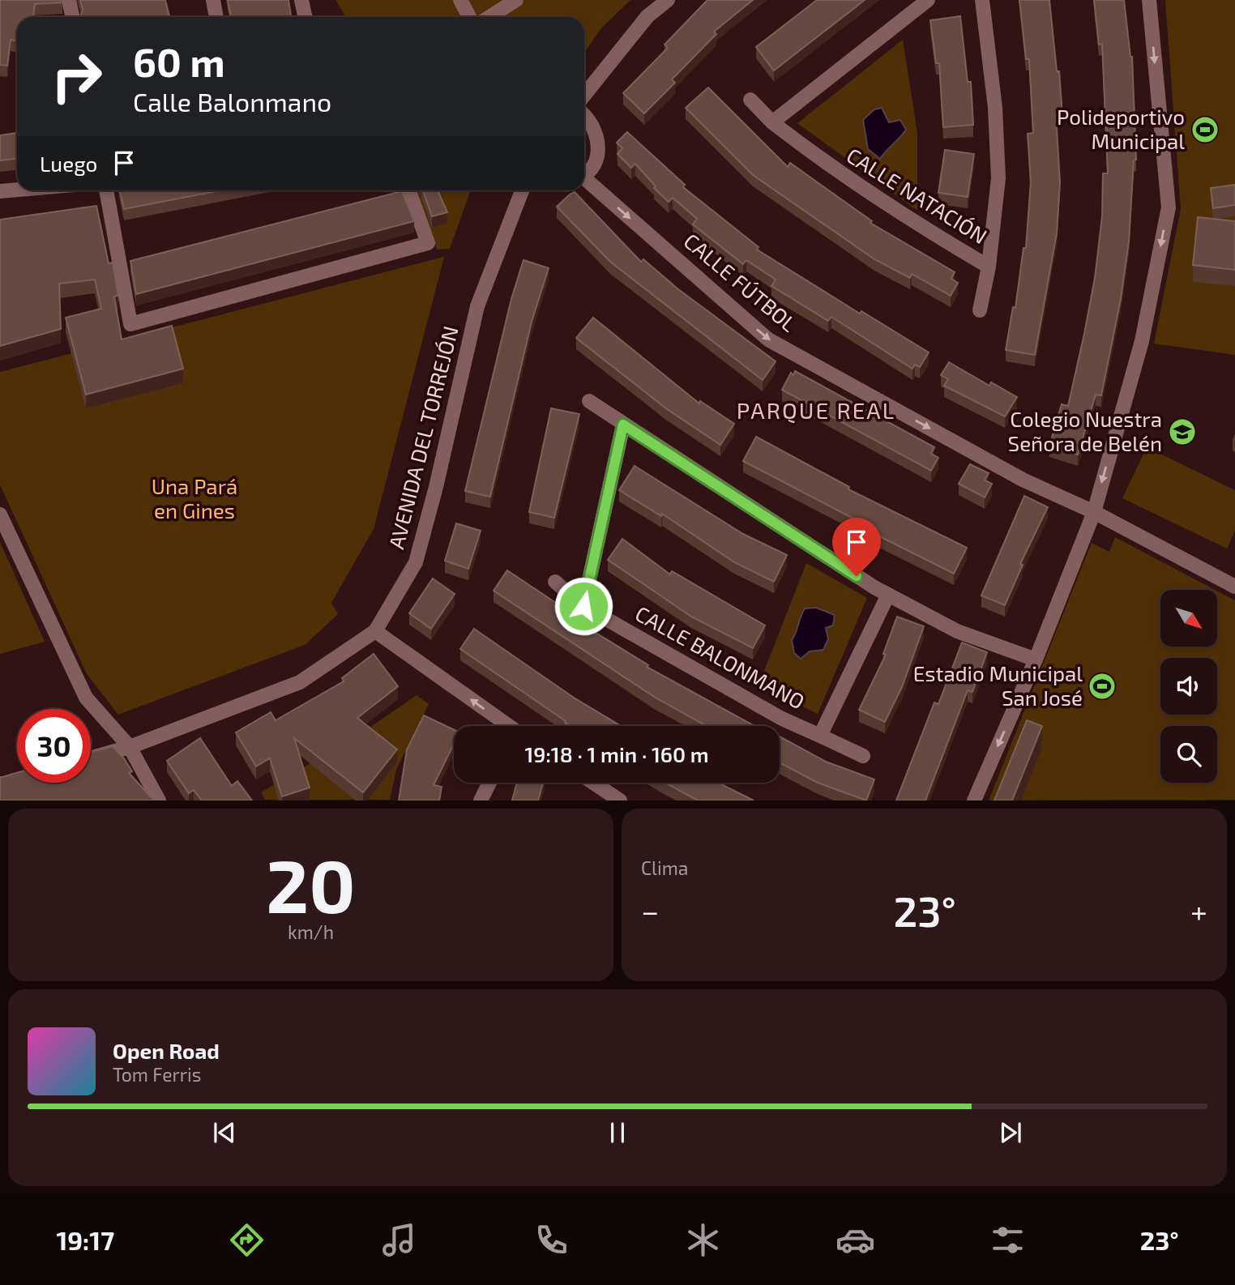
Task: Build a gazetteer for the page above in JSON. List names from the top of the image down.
{
  "streets": {
    "street": [
      "CALLE NATACIÓN",
      "CALLE FÚTBOL",
      "AVENIDA DEL TORREJÓN",
      "CALLE BALONMANO"
    ]
  },
  "one_way": ["CALLE FÚTBOL"],
  "districts": ["PARQUE REAL"],
  "parks": ["Una Pará en Gines"],
  "places": {
    "sports": ["Polideportivo Municipal", "Estadio Municipal San José"],
    "school or university": ["Colegio Nuestra Señora de Belén"]
  },
  "north": "bottom right",
  "page": {
    "turn": ["60 m", "Calle Balonmano"],
    "then": "Luego",
    "limit": "30",
    "trip": "19:18 · 1 min · 160 m",
    "tile": [
      ["20", "km/h"],
      "Clima"
    ],
    "heat": ["−", "23°", "+"],
    "song": ["Open Road", "Tom Ferris"],
    "tabs": ["19:17", "23°"]
  }
}
